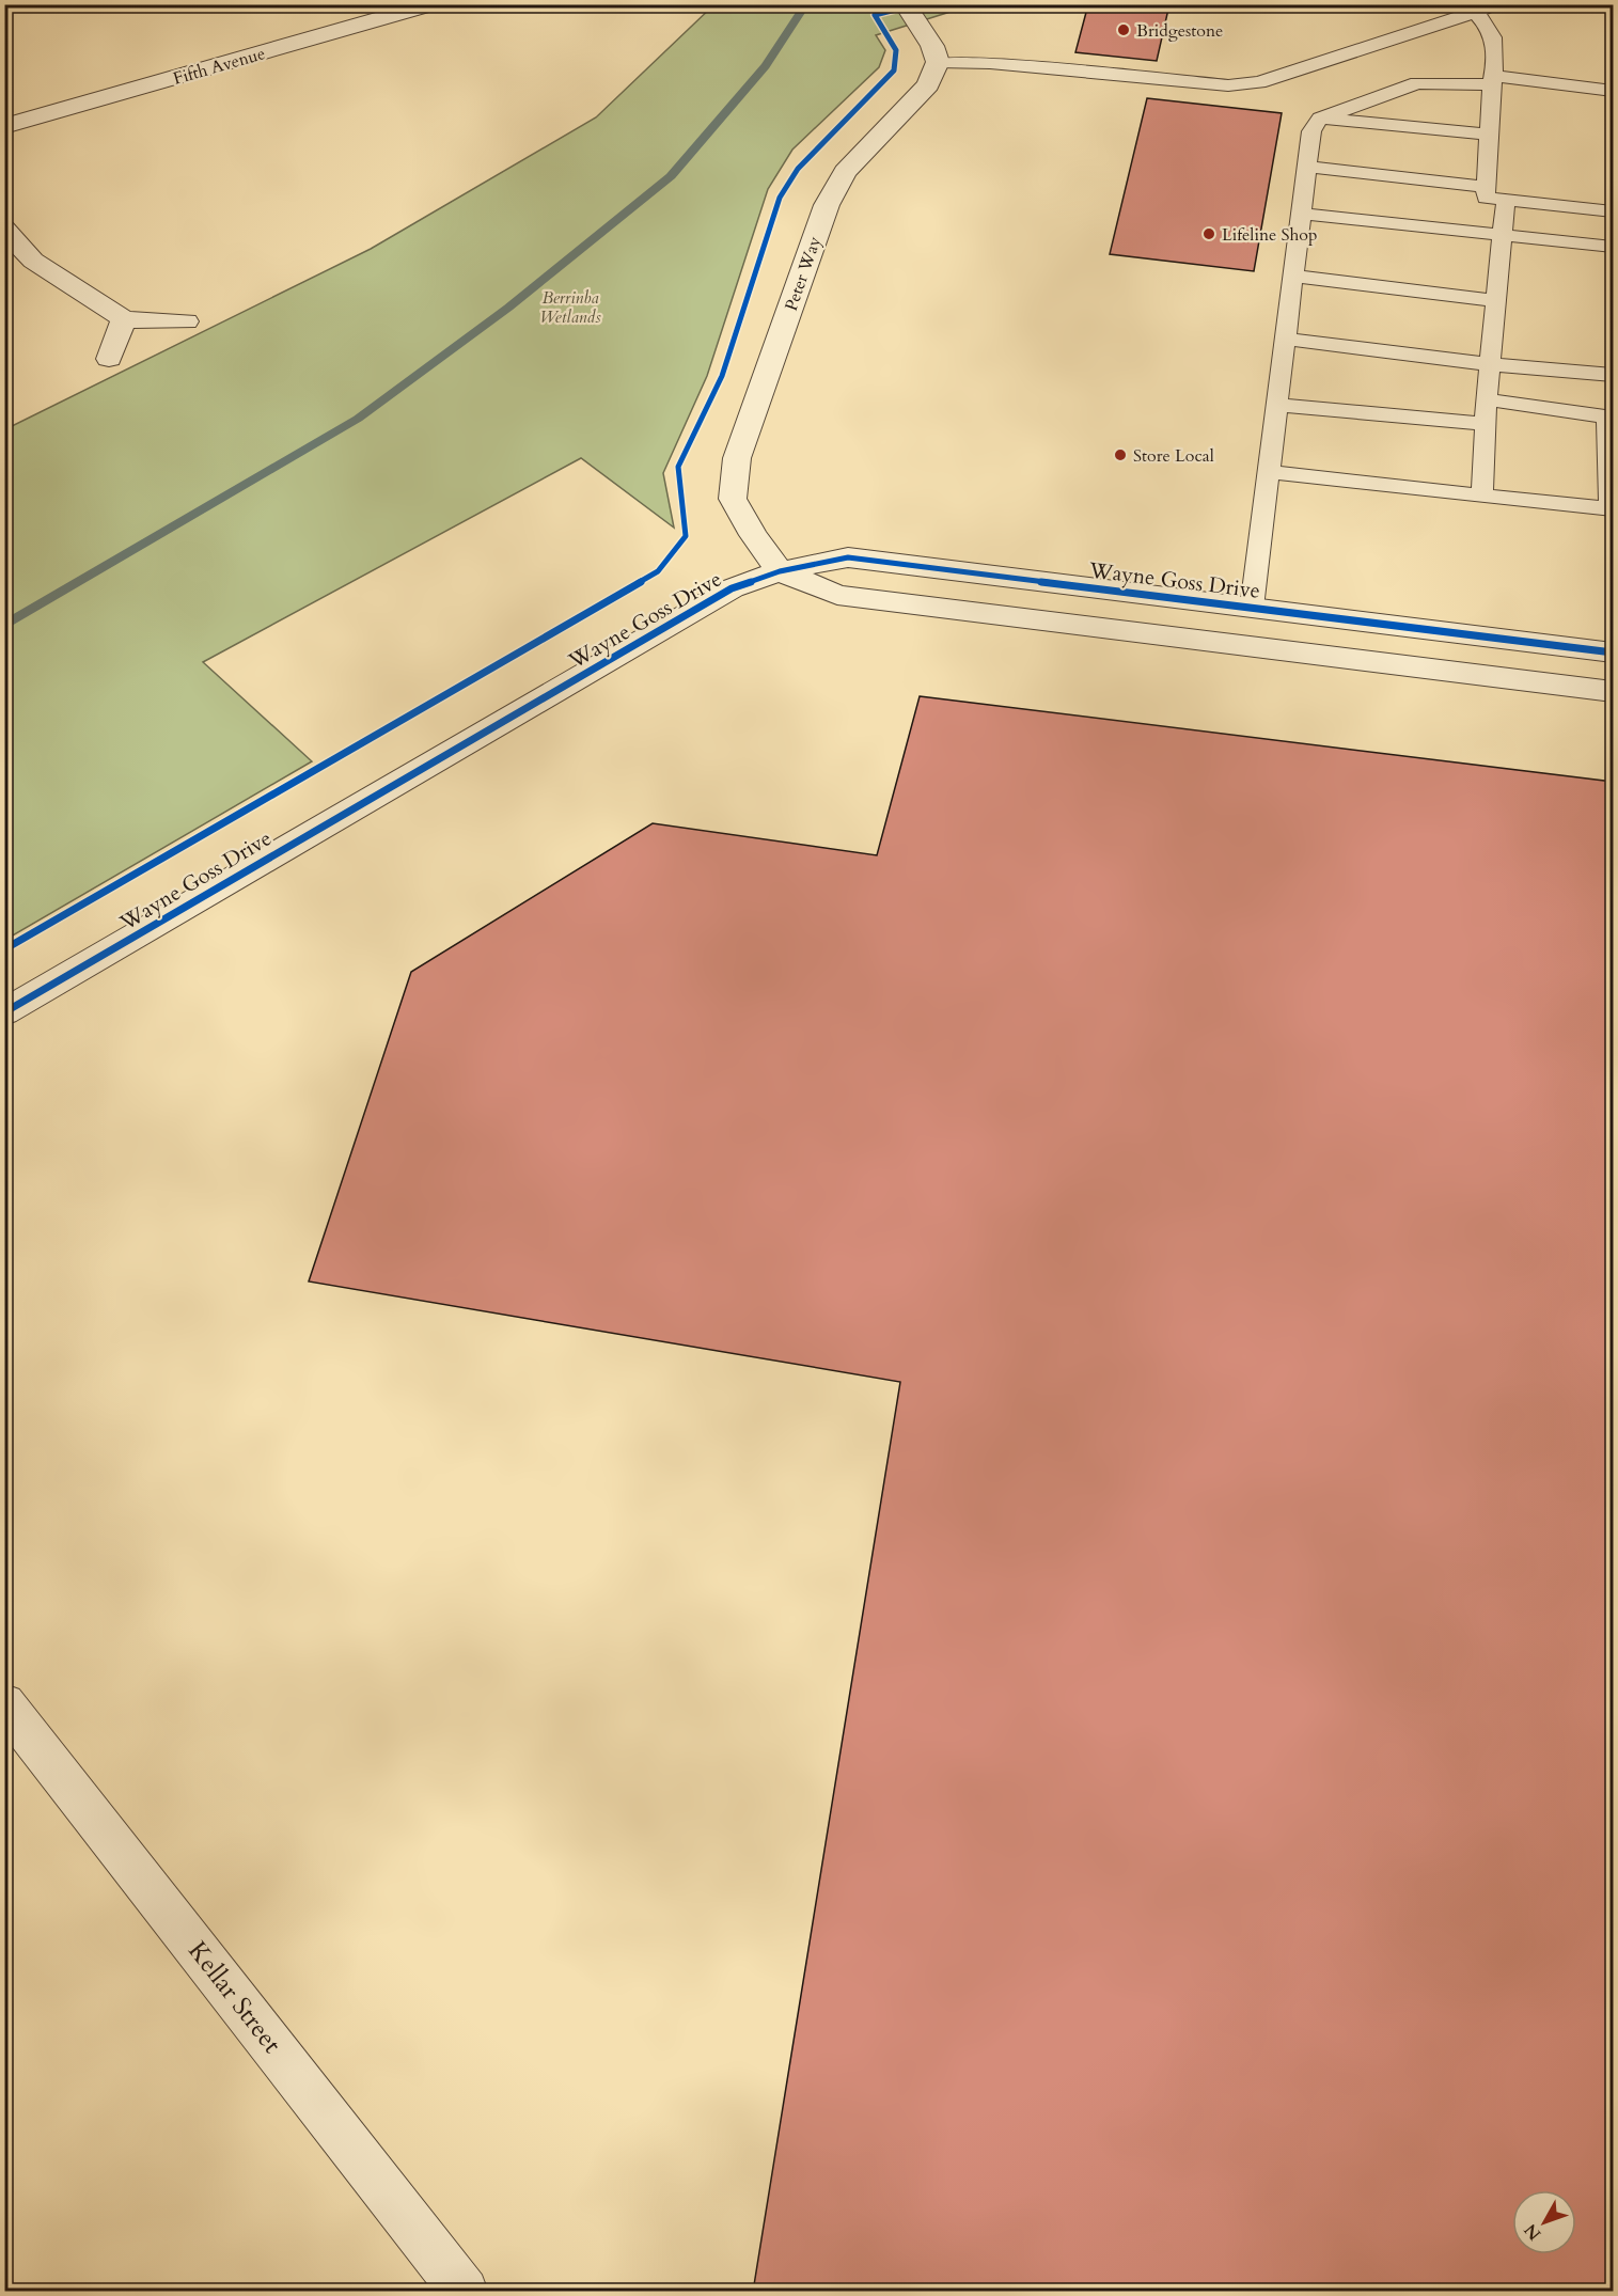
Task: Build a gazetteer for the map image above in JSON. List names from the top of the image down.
{
  "streets": {
    "street": [
      "Fifth Avenue",
      "Peter Way",
      "Wayne Goss Drive",
      "Kellar Street"
    ]
  },
  "crossings": [
    ["Peter Way", "Wayne Goss Drive"]
  ],
  "parks": ["Berrinba Wetlands"],
  "places": ["Bridgestone", "Lifeline Shop", "Store Local"],
  "north": "bottom left"
}
